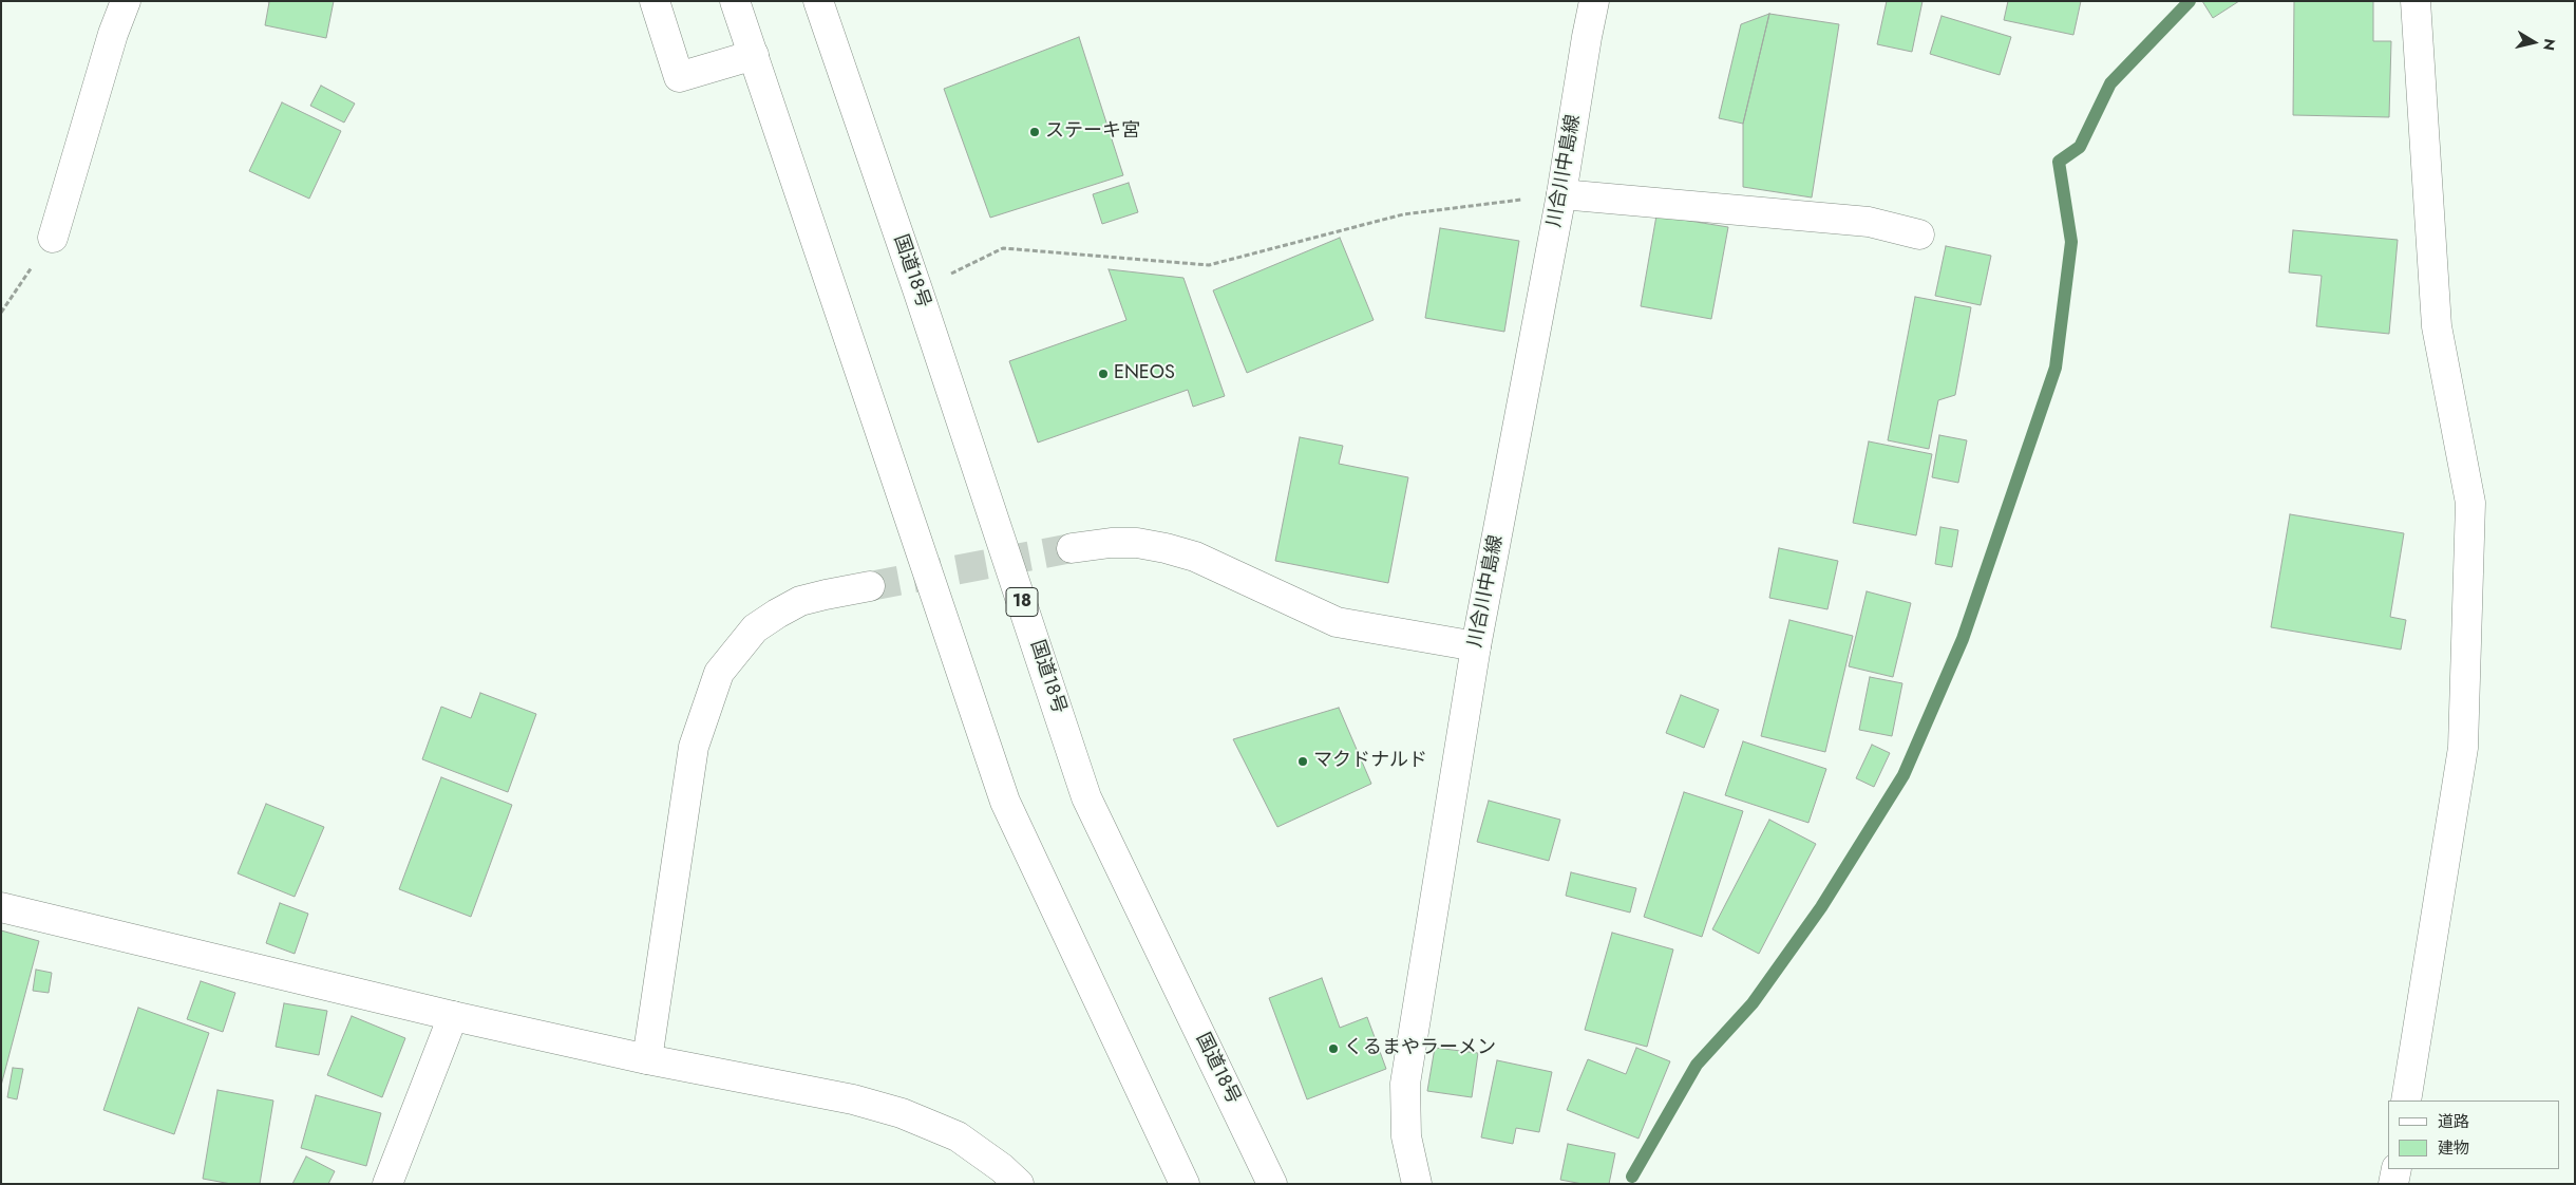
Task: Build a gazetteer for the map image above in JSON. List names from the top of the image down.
{
  "streets": {
    "main road": ["川合川中島線", "国道18号", "18"]
  },
  "places": [
    "ステーキ宮",
    "ENEOS",
    "マクドナルド",
    "くるまやラーメン"
  ],
  "legend": ["道路", "建物"],
  "north": "right"
}
